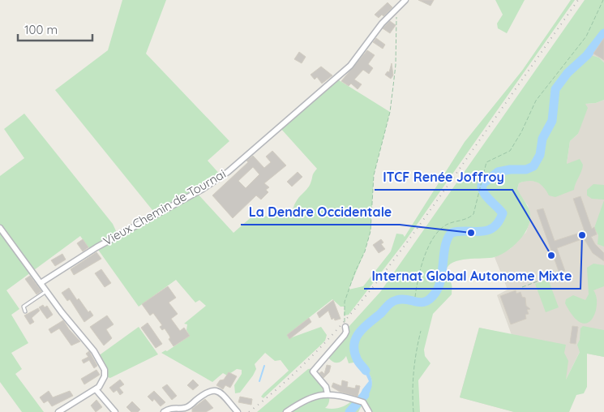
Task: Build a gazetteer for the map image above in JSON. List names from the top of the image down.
{
  "streets": {
    "street": ["Vieux Chemin de Tournai"]
  },
  "places": ["La Dendre Occidentale", "Internat Global Autonome Mixte", "ITCF Renée Joffroy"],
  "scale_bar": "100 m"
}
